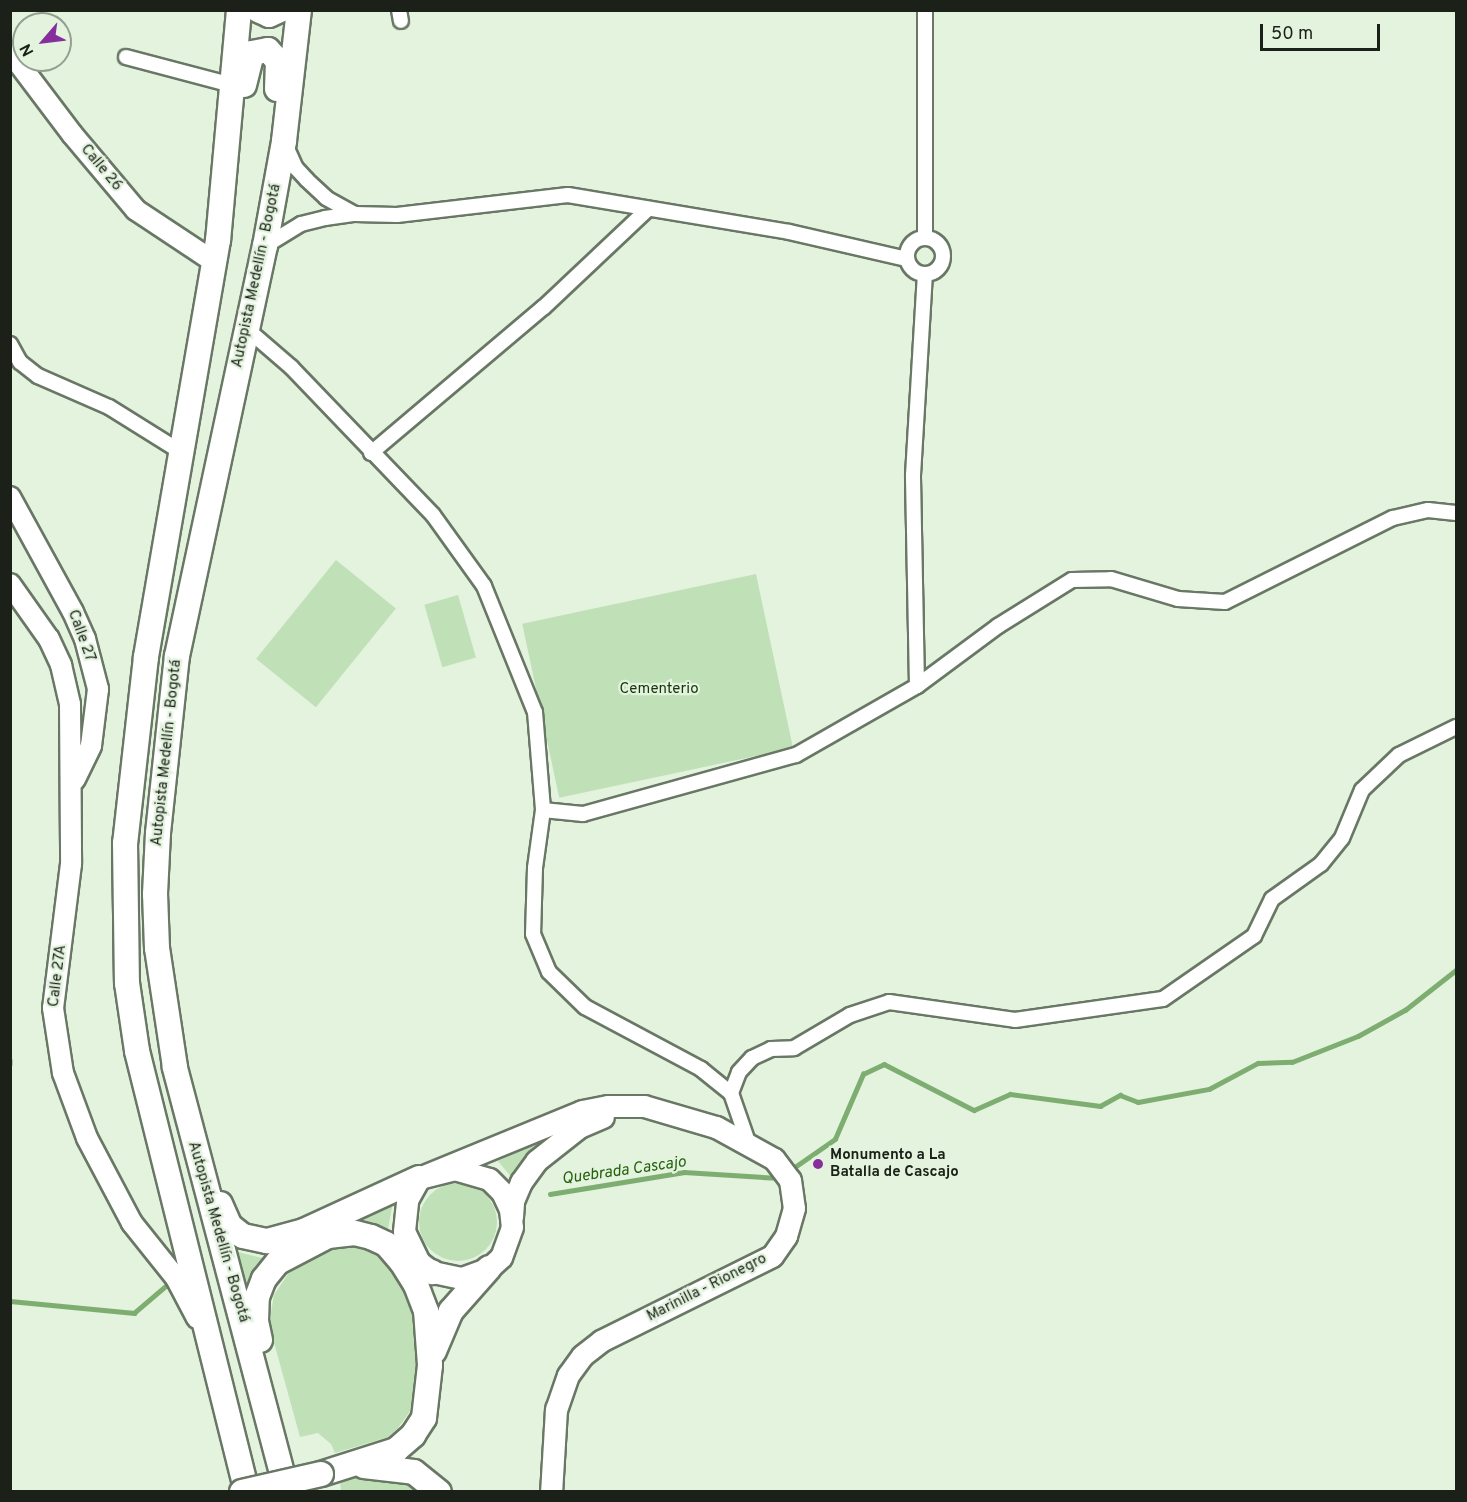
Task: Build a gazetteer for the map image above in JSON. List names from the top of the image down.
{
  "streets": {
    "highway": ["Autopista Medellín - Bogotá"],
    "main road": [
      "Calle 26",
      "Calle 27",
      "Calle 27A",
      "Marinilla - Rionegro"
    ]
  },
  "crossings": [
    ["Calle 26", "Autopista Medellín - Bogotá"],
    ["Autopista Medellín - Bogotá", "Calle 27A"],
    ["Calle 27", "Calle 27A"]
  ],
  "water": ["Quebrada Cascajo"],
  "parks": ["Cementerio"],
  "places": ["Monumento a La Batalla de Cascajo"],
  "scale_bar": "50 m",
  "north": "bottom left"
}
